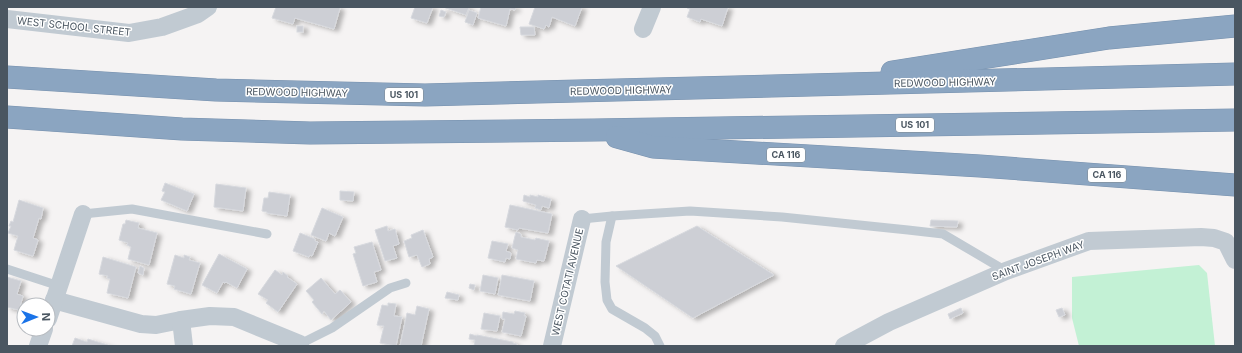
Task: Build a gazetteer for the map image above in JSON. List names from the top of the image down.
{
  "streets": {
    "highway": ["REDWOOD HIGHWAY", "US 101", "CA 116"],
    "street": ["WEST SCHOOL STREET", "SAINT JOSEPH WAY", "WEST COTATI AVENUE"]
  },
  "crossings": [
    ["US 101", "CA 116"]
  ],
  "north": "right"
}
